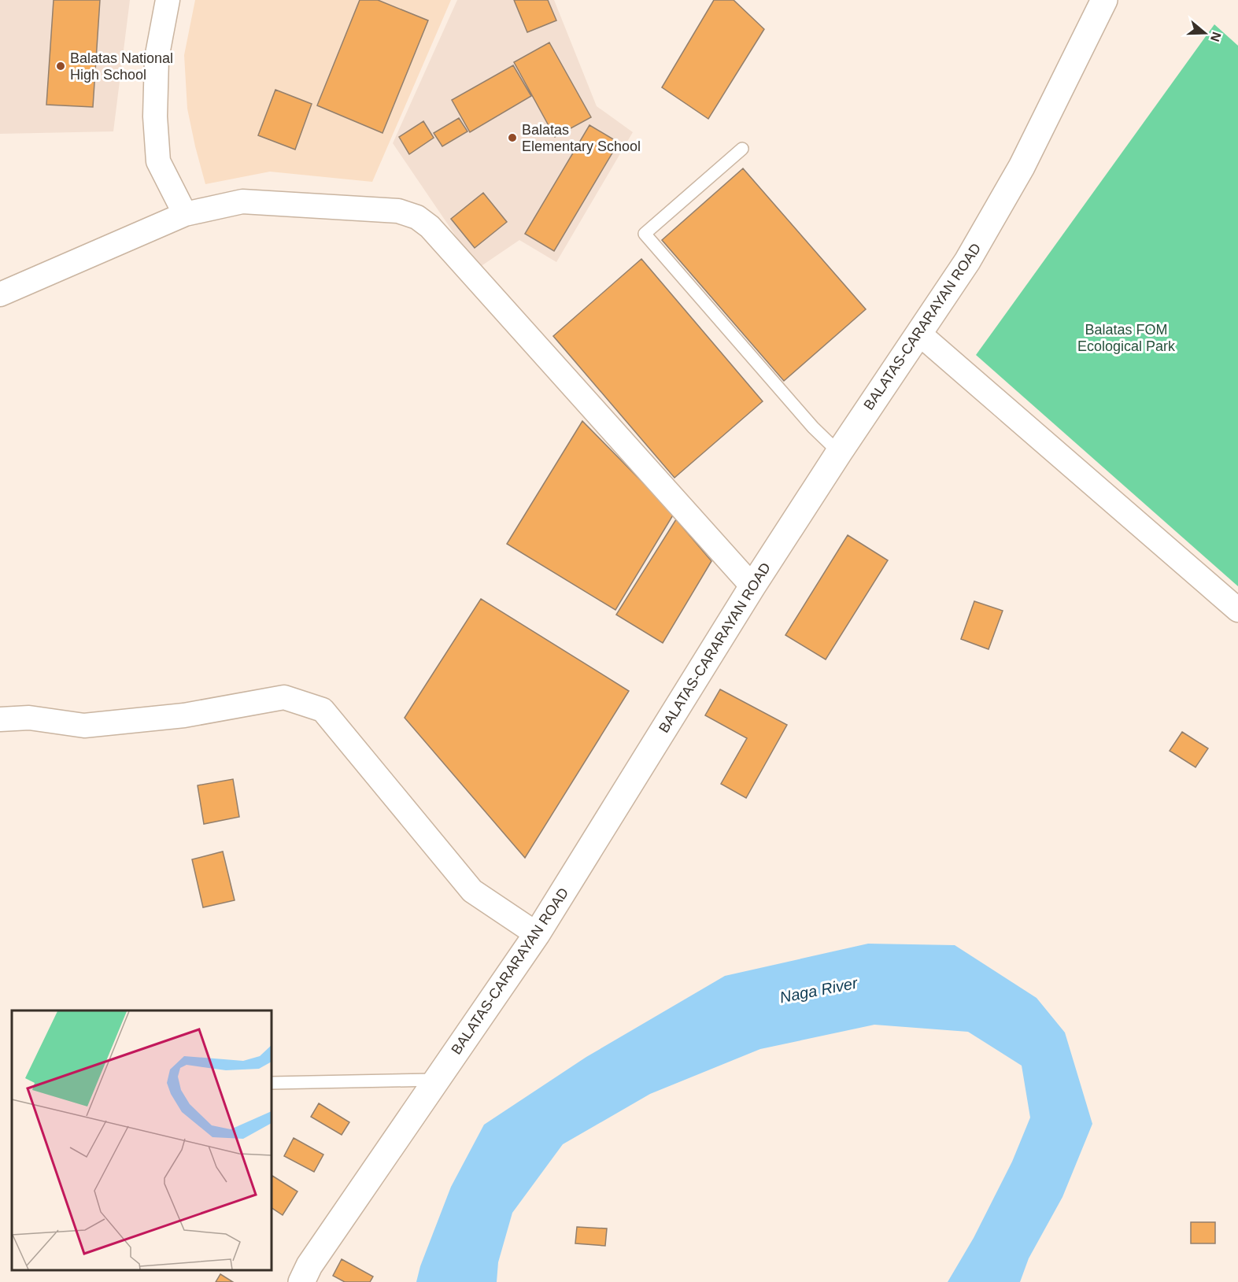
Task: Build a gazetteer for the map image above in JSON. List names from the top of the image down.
{
  "streets": {
    "main road": ["BALATAS-CARARAYAN ROAD"]
  },
  "water": ["Naga River"],
  "parks": ["Balatas FOM Ecological Park"],
  "places": ["Balatas National High School", "Balatas Elementary School"],
  "north": "right"
}
